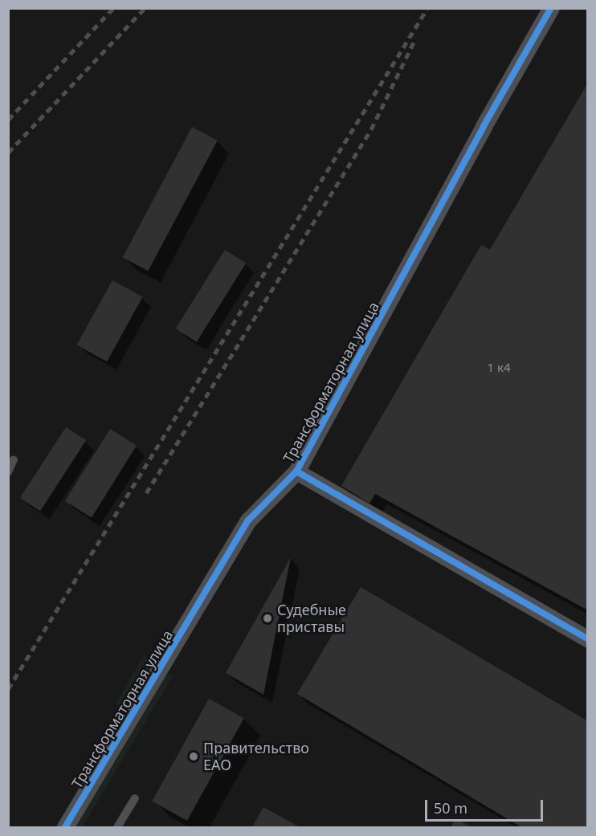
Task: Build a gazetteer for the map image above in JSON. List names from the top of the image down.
{
  "streets": {
    "street": ["Трансформаторная улица"]
  },
  "places": ["Судебные приставы", "Правительство ЕАО"],
  "house_numbers": ["1 к4"],
  "scale_bar": "50 m"
}
